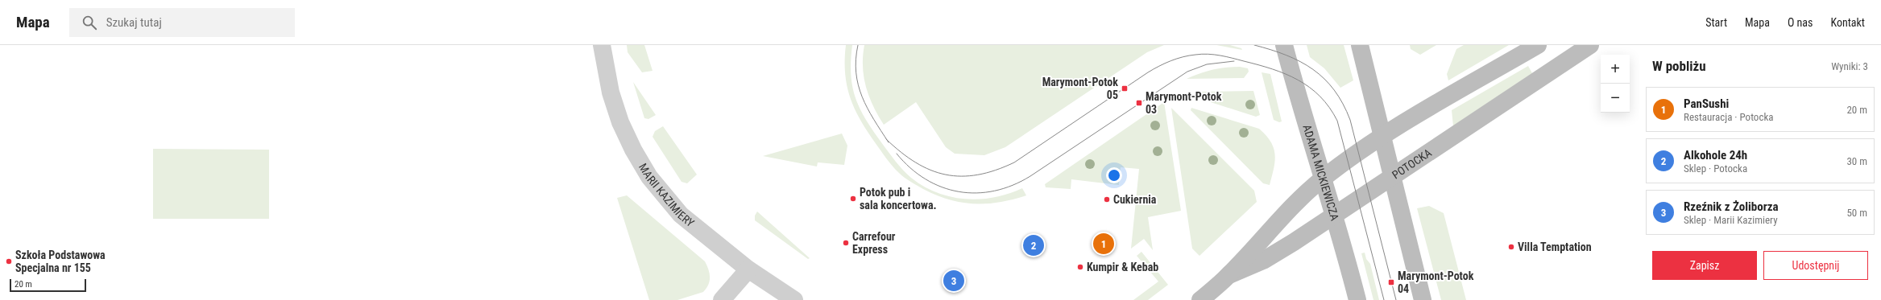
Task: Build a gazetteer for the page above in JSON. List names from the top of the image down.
{
  "streets": {
    "street": ["POTOCKA", "ADAMA MICKIEWICZA", "MARII KAZIMIERY"]
  },
  "crossings": [
    ["POTOCKA", "ADAMA MICKIEWICZA"]
  ],
  "places": {
    "transit": ["Marymont-Potok 05", "Marymont-Potok 03", "Marymont-Potok 04"],
    "other": [
      "Potok pub i sala koncertowa.",
      "Cukiernia",
      "Carrefour Express",
      "Villa Temptation",
      "Szkoła Podstawowa Specjalna nr 155",
      "Kumpir & Kebab"
    ]
  },
  "scale_bar": "20 m",
  "page": {
    "header": "Mapa",
    "search": "Szukaj tutaj",
    "nav": [
      "Start",
      "Mapa",
      "O nas",
      "Kontakt"
    ],
    "heading": ["W pobliżu", "Wyniki: 3"],
    "map_buttons": ["+", "−"],
    "list": [
      {
        "mark": "1",
        "name": "PanSushi",
        "note": "Restauracja · Potocka",
        "value": "20 m"
      },
      {
        "mark": "2",
        "name": "Alkohole 24h",
        "note": "Sklep · Potocka",
        "value": "30 m"
      },
      {
        "mark": "3",
        "name": "Rzeźnik z Żoliborza",
        "note": "Sklep · Marii Kazimiery",
        "value": "50 m"
      }
    ],
    "pins": ["1", "2", "3"],
    "buttons": ["Zapisz", "Udostępnij"],
    "scale": "20 m"
  }
}
